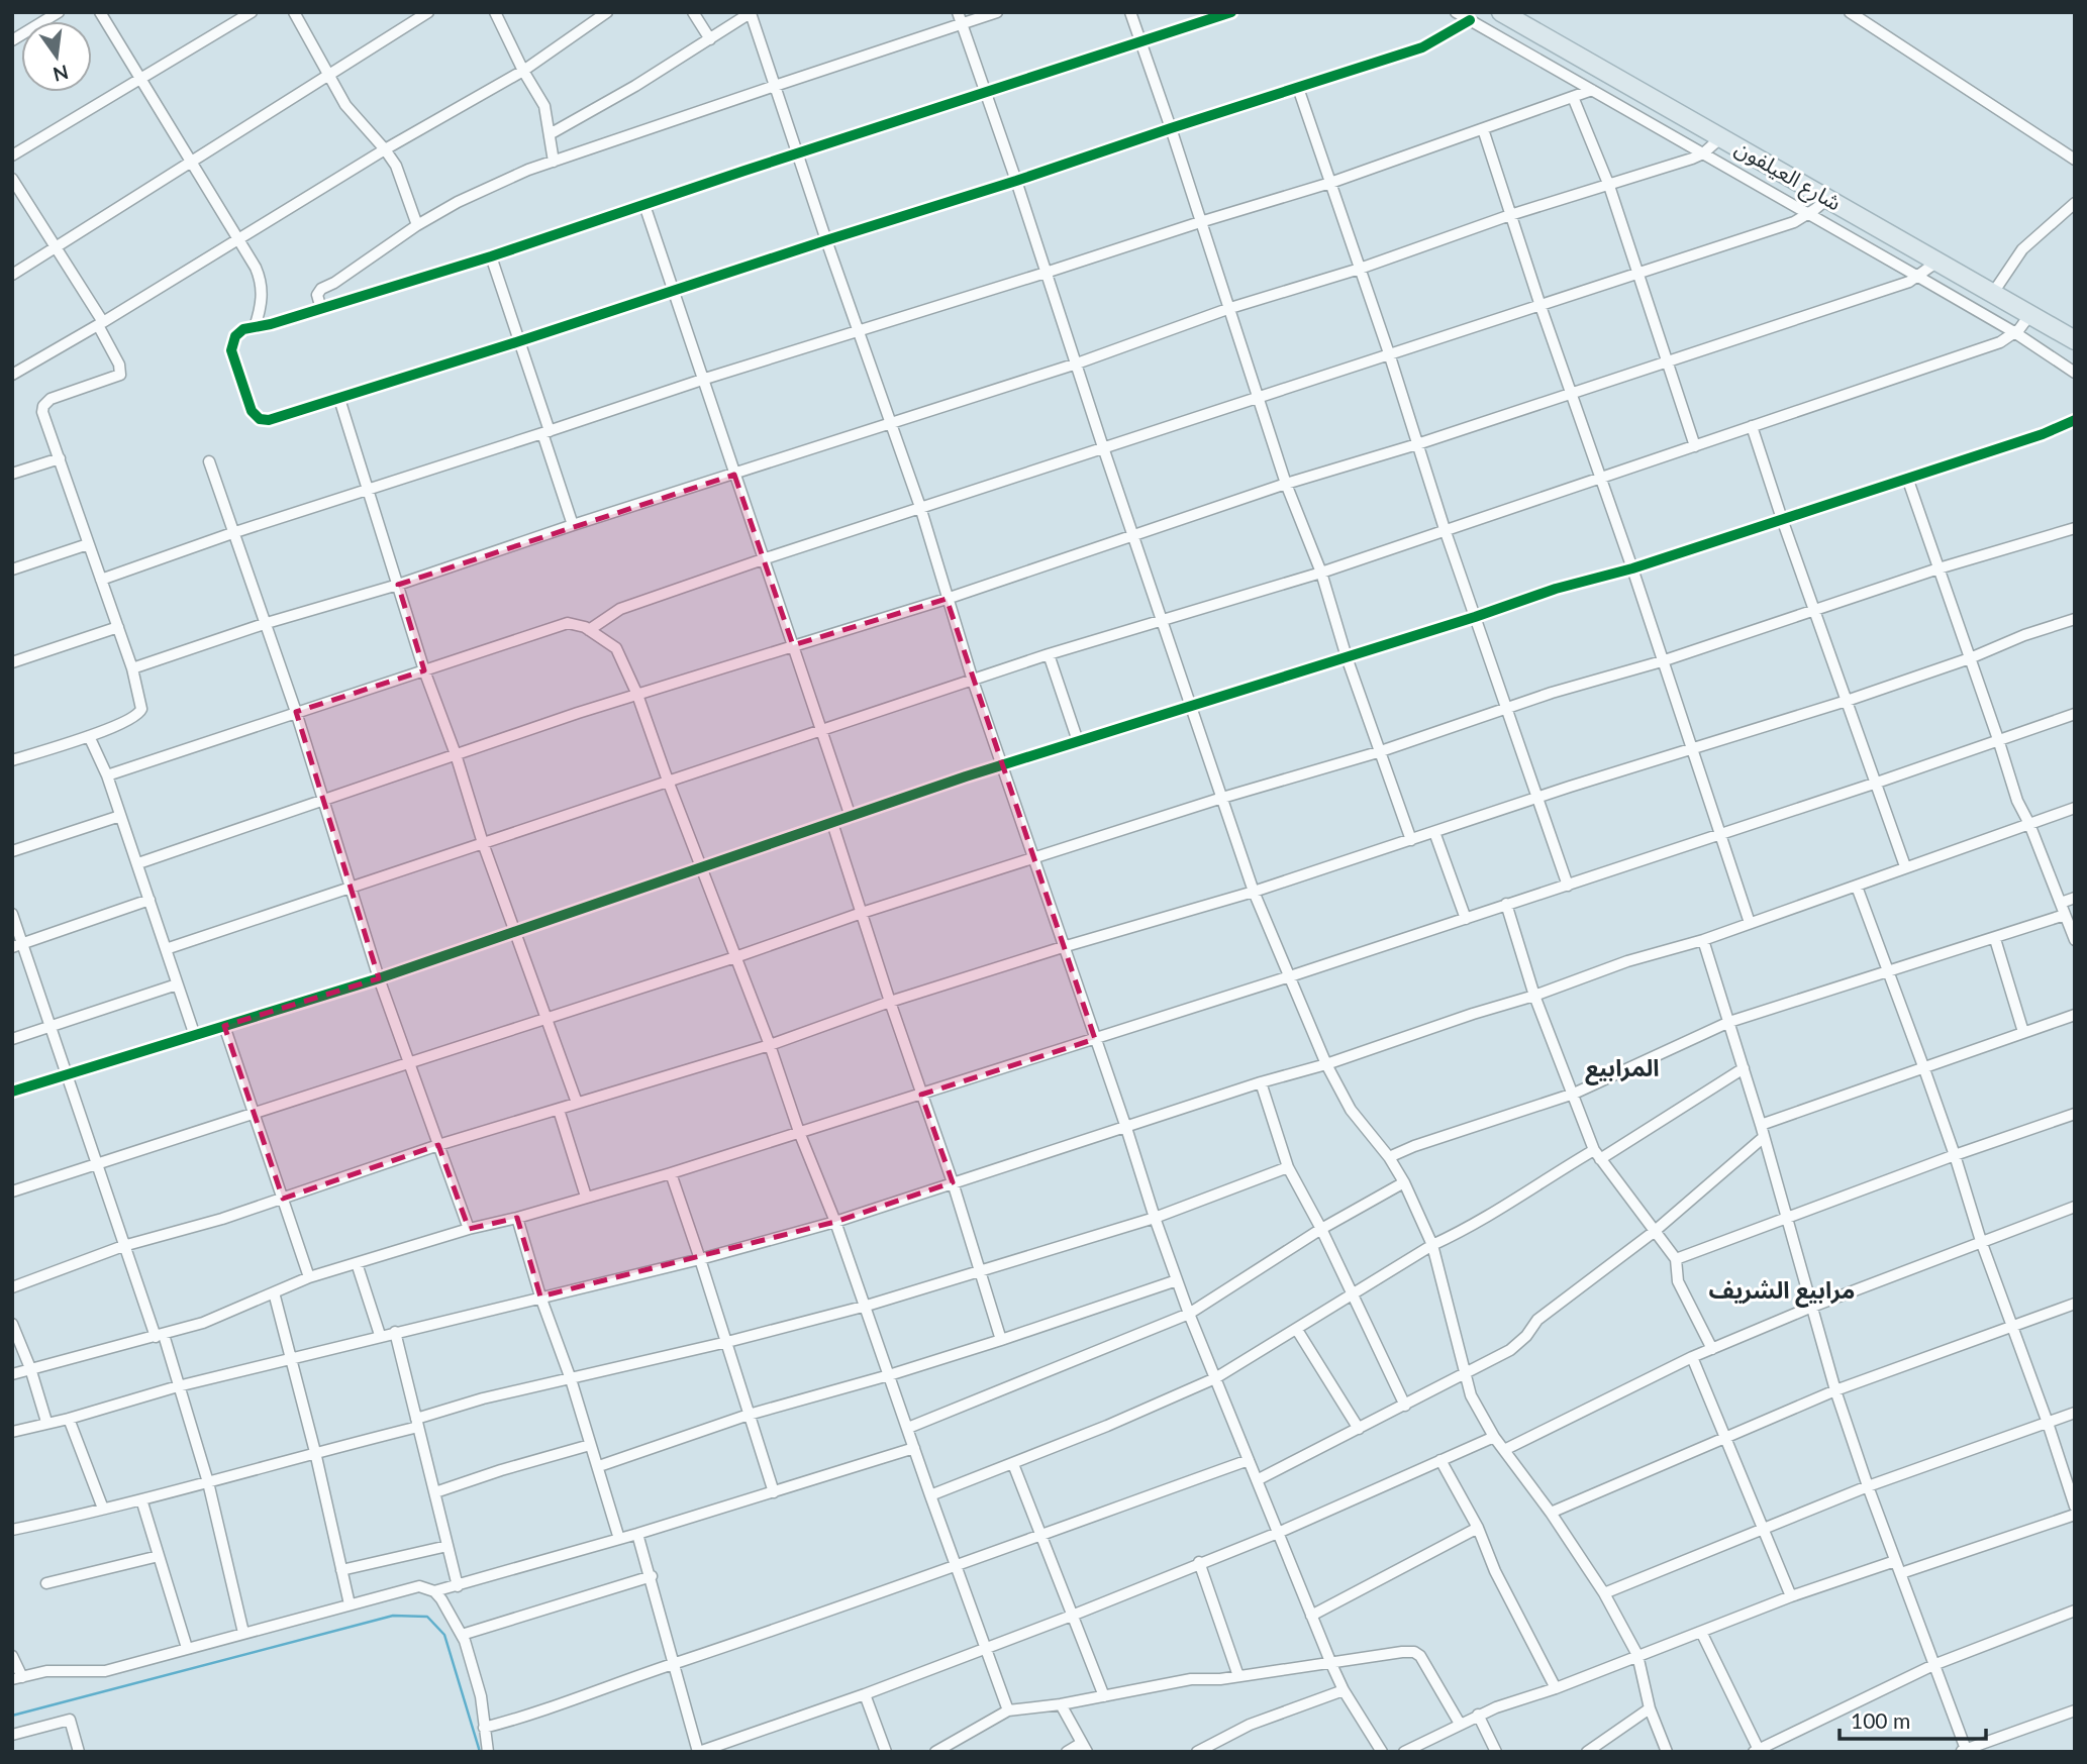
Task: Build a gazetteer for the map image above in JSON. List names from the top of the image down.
{
  "streets": {
    "highway": ["شارع العيلفون"]
  },
  "districts": ["المرابيع", "مرابيع الشريف"],
  "scale_bar": "100 m",
  "north": "bottom"
}
